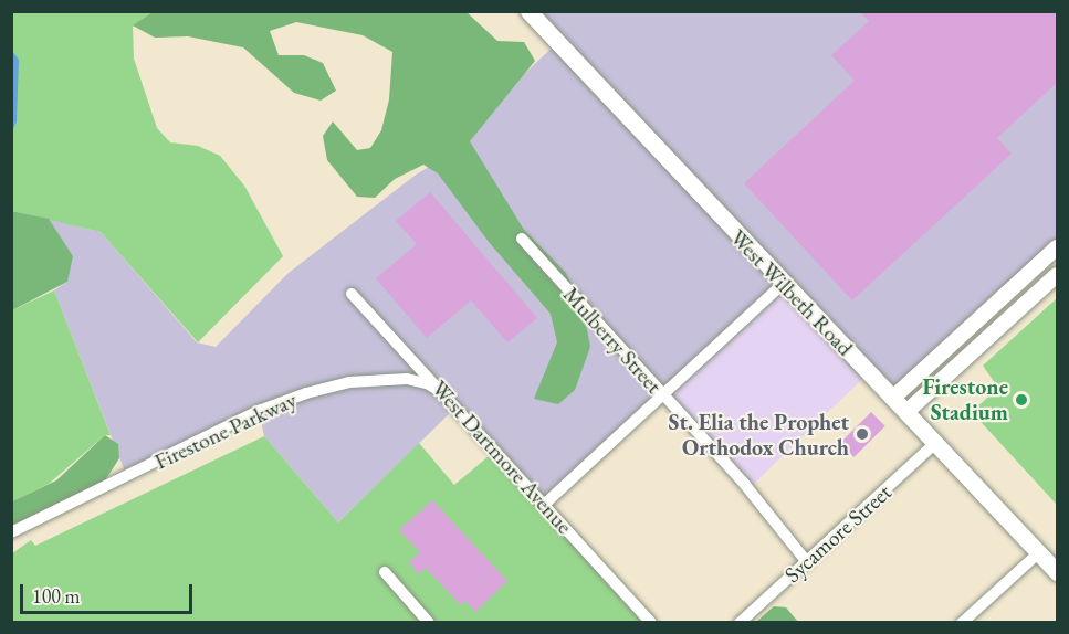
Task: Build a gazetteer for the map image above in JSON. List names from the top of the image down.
{
  "streets": {
    "main road": ["West Wilbeth Road"],
    "street": [
      "Mulberry Street",
      "Firestone Parkway",
      "West Dartmore Avenue",
      "Sycamore Street"
    ]
  },
  "crossings": [
    ["West Wilbeth Road", "Sycamore Street"],
    ["Mulberry Street", "Sycamore Street"],
    ["Firestone Parkway", "West Dartmore Avenue"]
  ],
  "places": ["Firestone Stadium", "St. Elia the Prophet Orthodox Church"],
  "scale_bar": "100 m"
}
